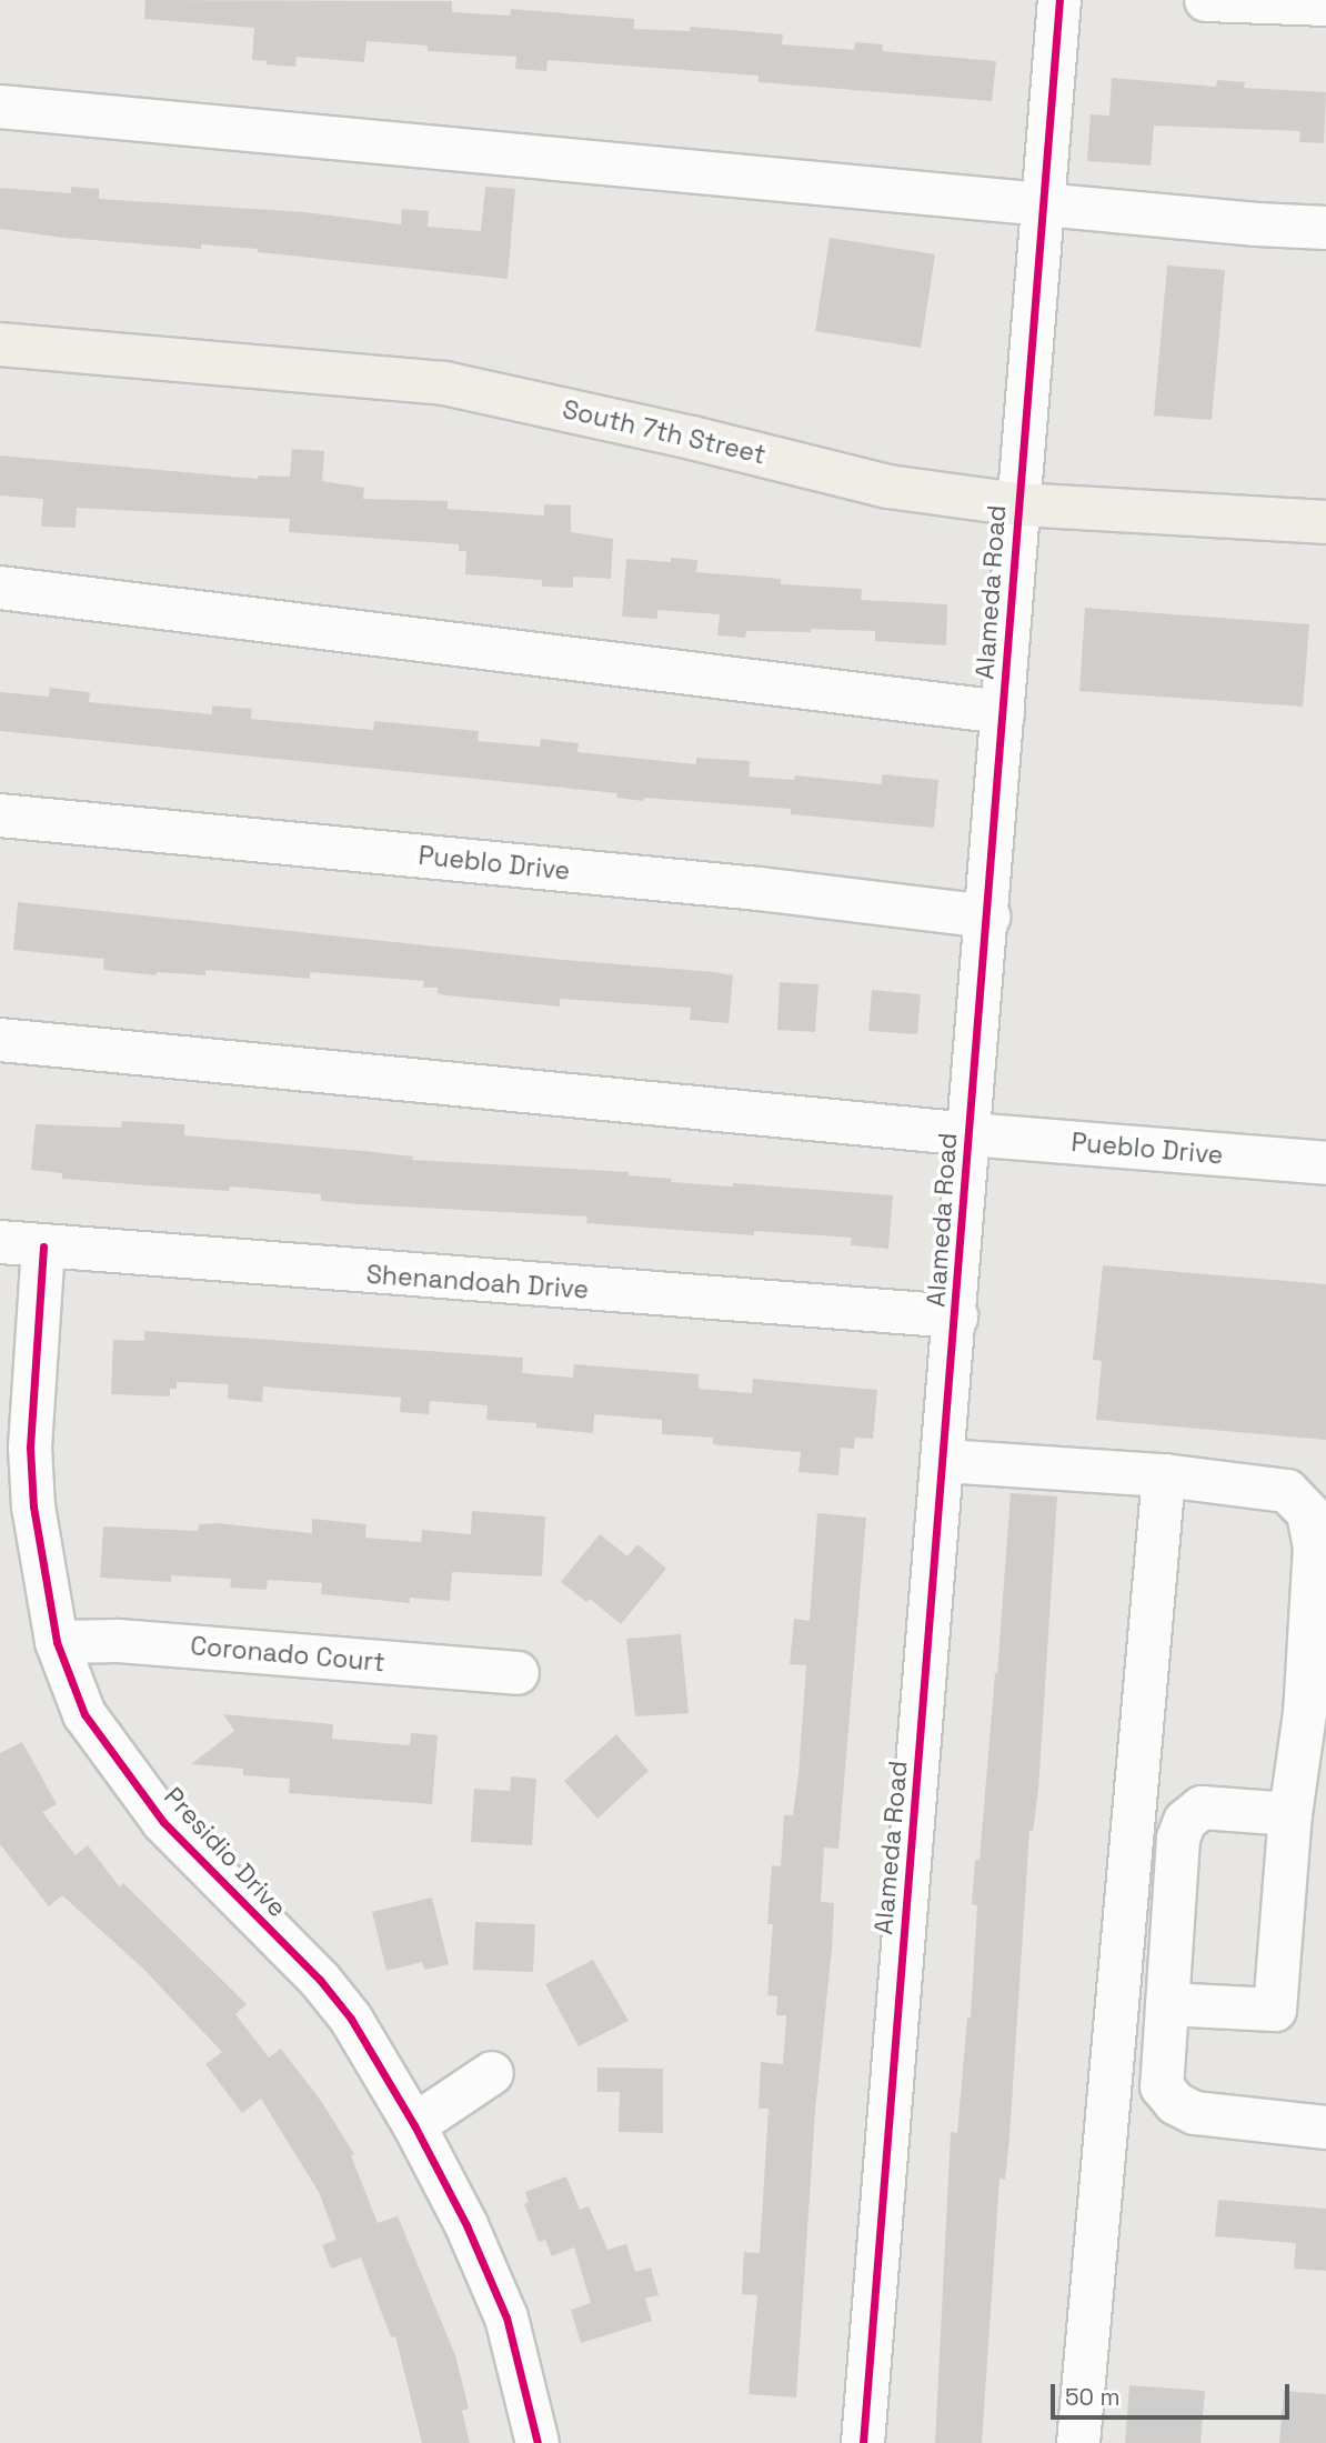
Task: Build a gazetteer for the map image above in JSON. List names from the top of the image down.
{
  "streets": {
    "main road": ["South 7th Street"],
    "street": [
      "Alameda Road",
      "Pueblo Drive",
      "Shenandoah Drive",
      "Coronado Court",
      "Presidio Drive"
    ]
  },
  "crossings": [
    ["South 7th Street", "Alameda Road"],
    ["Alameda Road", "Pueblo Drive"],
    ["Alameda Road", "Shenandoah Drive"],
    ["Shenandoah Drive", "Presidio Drive"],
    ["Coronado Court", "Presidio Drive"]
  ],
  "scale_bar": "50 m"
}
